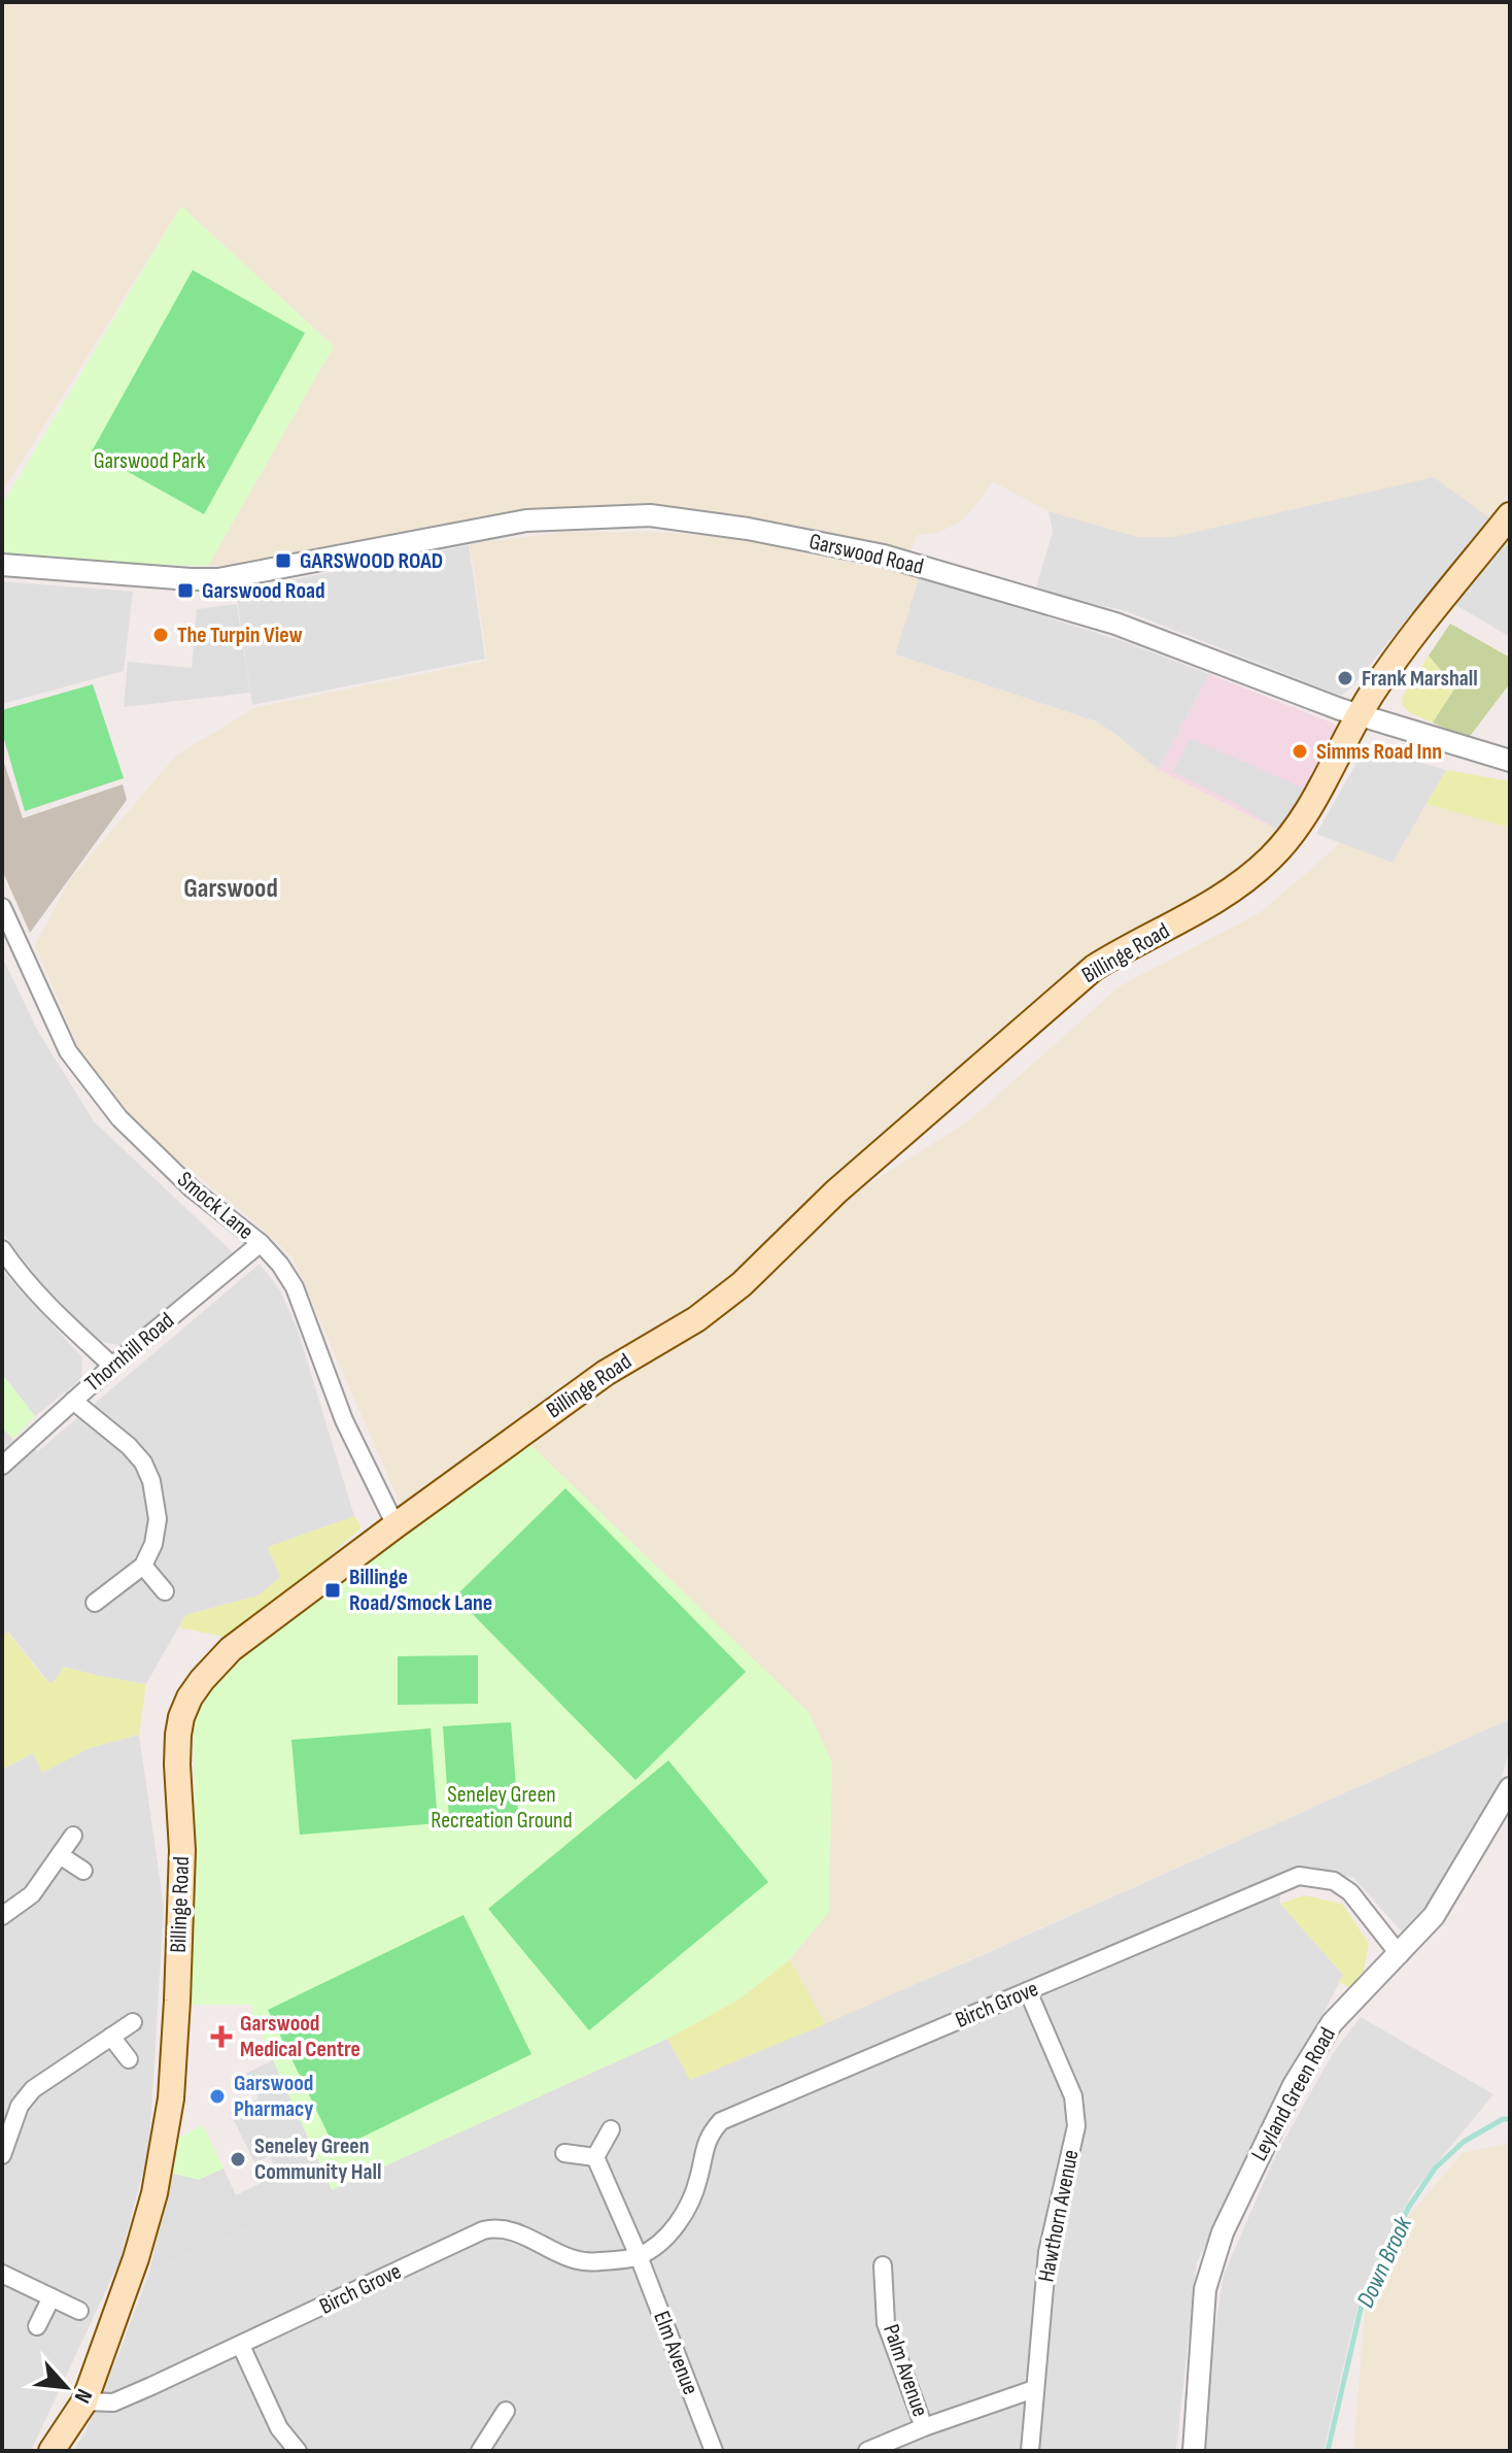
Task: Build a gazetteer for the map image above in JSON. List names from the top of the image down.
{
  "streets": {
    "main road": ["Billinge Road"],
    "street": [
      "Garswood Road",
      "Smock Lane",
      "Thornhill Road",
      "Birch Grove",
      "Leyland Green Road",
      "Hawthorn Avenue",
      "Elm Avenue",
      "Palm Avenue"
    ]
  },
  "crossings": [
    ["Garswood Road", "Billinge Road"],
    ["Billinge Road", "Smock Lane"],
    ["Billinge Road", "Birch Grove"],
    ["Smock Lane", "Thornhill Road"],
    ["Birch Grove", "Leyland Green Road"],
    ["Birch Grove", "Hawthorn Avenue"],
    ["Birch Grove", "Elm Avenue"]
  ],
  "districts": ["Garswood"],
  "water": ["Down Brook"],
  "parks": ["Garswood Park", "Seneley Green Recreation Ground"],
  "places": {
    "transit": ["GARSWOOD ROAD", "Garswood Road", "Billinge Road/Smock Lane"],
    "other": [
      "The Turpin View",
      "Frank Marshall",
      "Simms Road Inn",
      "Garswood Pharmacy",
      "Seneley Green Community Hall"
    ],
    "health": ["Garswood Medical Centre"]
  },
  "north": "bottom right"
}
